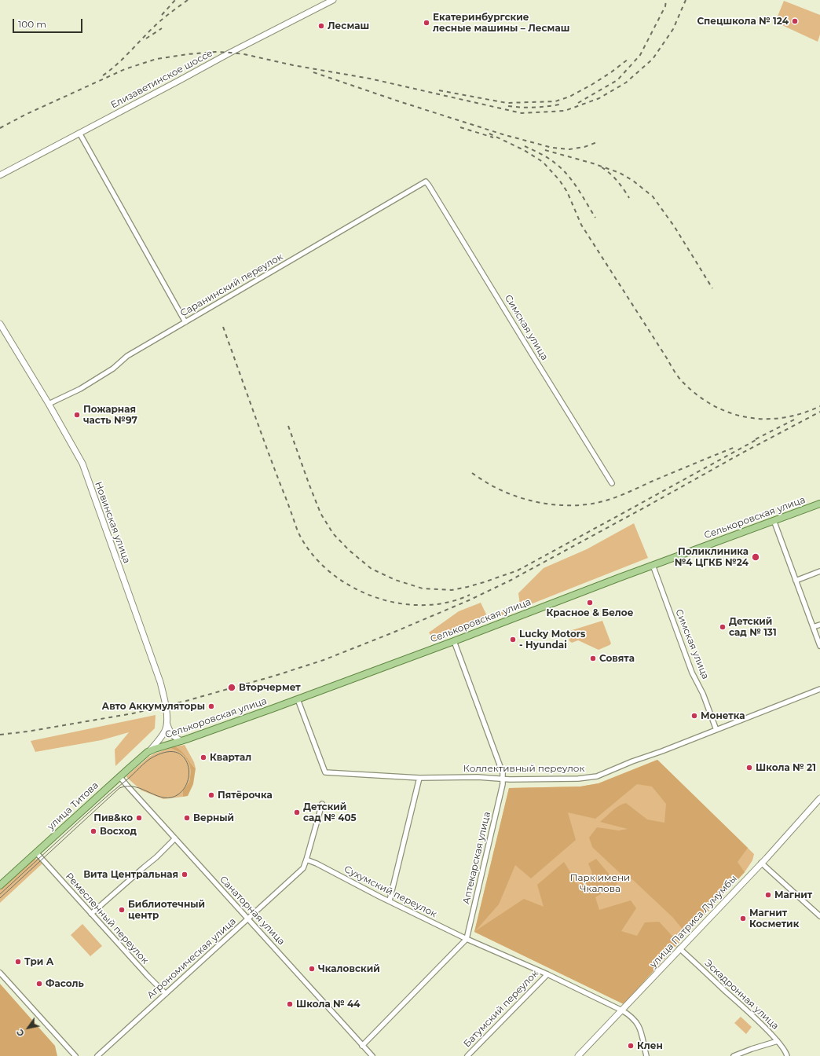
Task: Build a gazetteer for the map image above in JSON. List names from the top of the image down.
{
  "streets": {
    "main road": [
      "Елизаветинское шоссе",
      "Селькоровская улица",
      "Новинская улица",
      "улица Титова",
      "улица Патриса Лумумбы"
    ],
    "street": [
      "Саранинский переулок",
      "Симская улица",
      "Коллективный переулок",
      "Аптекарская улица",
      "Сухумский переулок",
      "Санаторная улица",
      "Ремесленный переулок",
      "Агрономическая улица",
      "Эскадронная улица",
      "Батумский переулок"
    ]
  },
  "crossings": [
    ["Саранинский переулок", "Симская улица"],
    ["Саранинский переулок", "Новинская улица"],
    ["Симская улица", "Селькоровская улица"],
    ["Симская улица", "Коллективный переулок"],
    ["Селькоровская улица", "Коллективный переулок"],
    ["Селькоровская улица", "улица Титова"],
    ["Селькоровская улица", "Аптекарская улица"],
    ["Новинская улица", "улица Титова"],
    ["Коллективный переулок", "Аптекарская улица"],
    ["улица Титова", "Санаторная улица"],
    ["улица Титова", "Ремесленный переулок"],
    ["Аптекарская улица", "Сухумский переулок"],
    ["Сухумский переулок", "улица Патриса Лумумбы"],
    ["Сухумский переулок", "Агрономическая улица"],
    ["Сухумский переулок", "Батумский переулок"],
    ["Санаторная улица", "Агрономическая улица"],
    ["Ремесленный переулок", "Агрономическая улица"],
    ["улица Патриса Лумумбы", "Эскадронная улица"]
  ],
  "parks": ["Парк имени Чкалова"],
  "places": [
    "Спецшкола № 124",
    "Екатеринбургские лесные машины – Лесмаш",
    "Лесмаш",
    "Пожарная часть №97",
    "Поликлиника №4 ЦГКБ №24",
    "Красное & Белое",
    "Детский сад № 131",
    "Lucky Motors - Hyundai",
    "Совята",
    "Вторчермет",
    "Авто Аккумуляторы",
    "Монетка",
    "Квартал",
    "Школа № 21",
    "Пятёрочка",
    "Детский сад № 405",
    "Пив&ко",
    "Верный",
    "Восход",
    "Вита Центральная",
    "Магнит",
    "Библиотечный центр",
    "Магнит Косметик",
    "Три А",
    "Чкаловский",
    "Фасоль",
    "Школа № 44",
    "Клен"
  ],
  "scale_bar": "100 m",
  "north": "bottom left"
}
